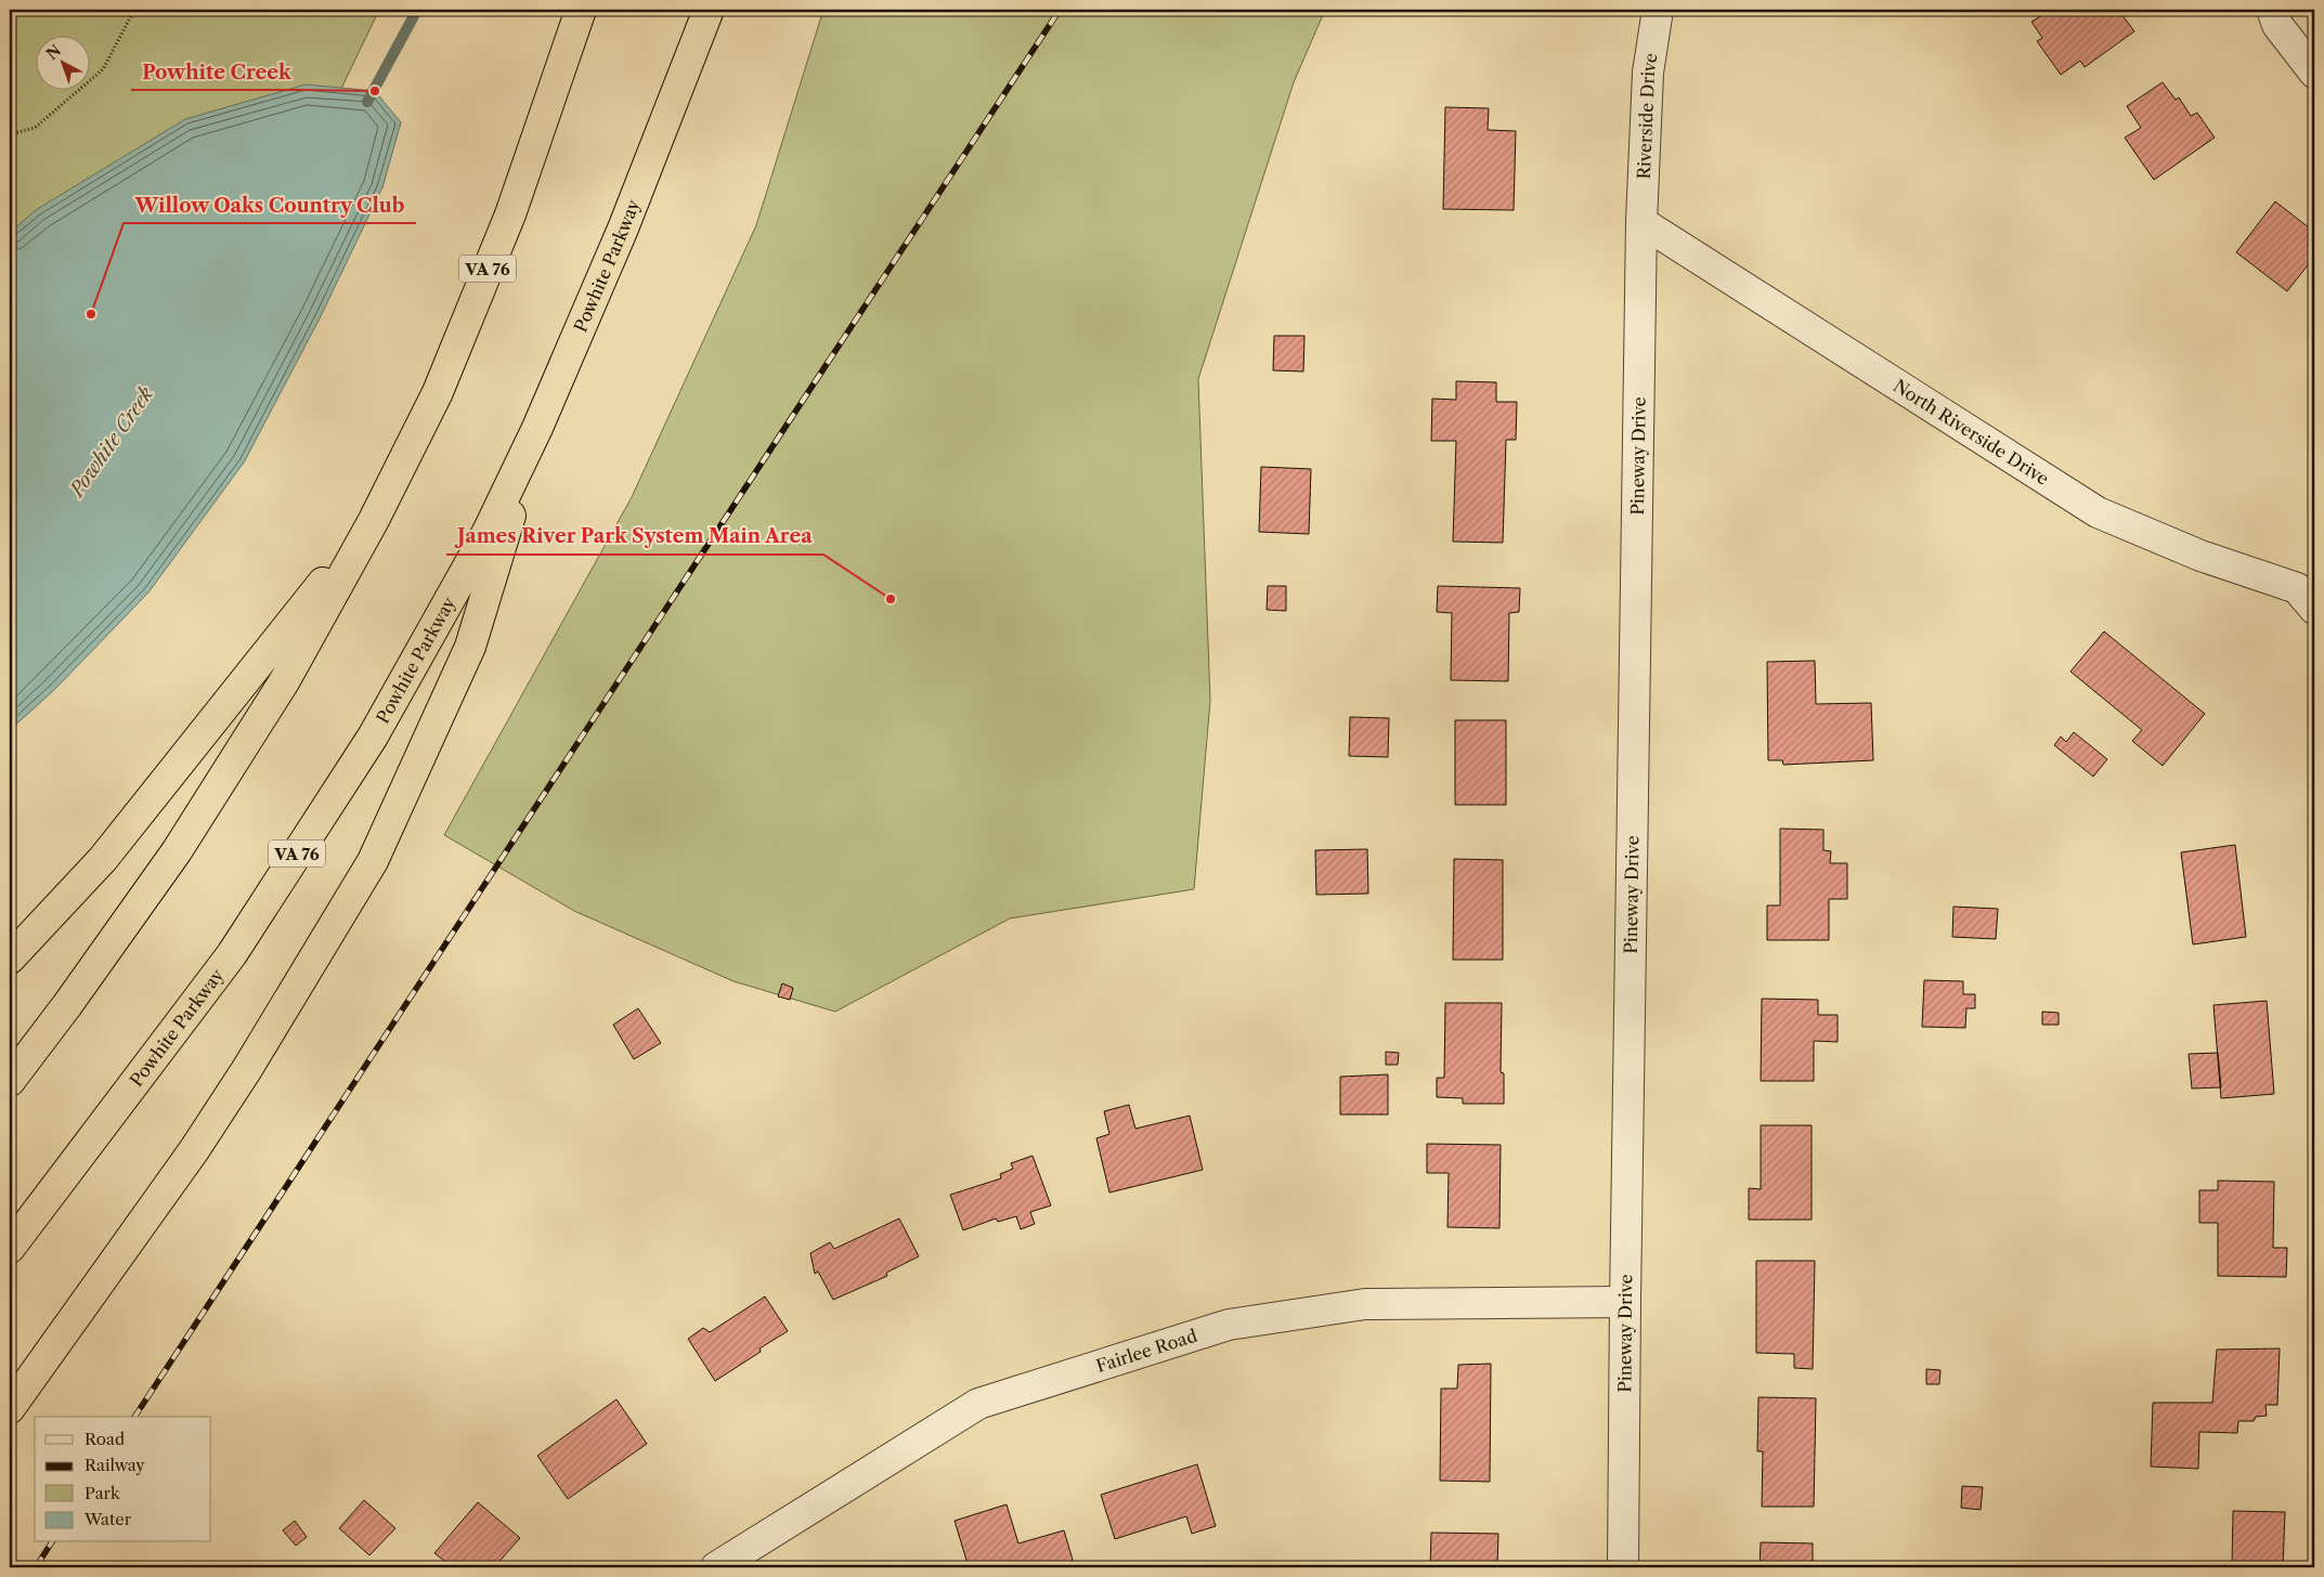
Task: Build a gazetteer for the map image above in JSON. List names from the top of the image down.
{
  "streets": {
    "highway": ["Powhite Parkway", "VA 76"],
    "street": [
      "Riverside Drive",
      "North Riverside Drive",
      "Pineway Drive",
      "Fairlee Road"
    ]
  },
  "crossings": [
    ["Riverside Drive", "North Riverside Drive"],
    ["Riverside Drive", "Pineway Drive"],
    ["North Riverside Drive", "Pineway Drive"],
    ["Pineway Drive", "Fairlee Road"]
  ],
  "water": ["Powhite Creek"],
  "places": ["Powhite Creek", "Willow Oaks Country Club", "James River Park System Main Area"],
  "legend": [
    "Road",
    "Railway",
    "Park",
    "Water"
  ],
  "north": "top left"
}
